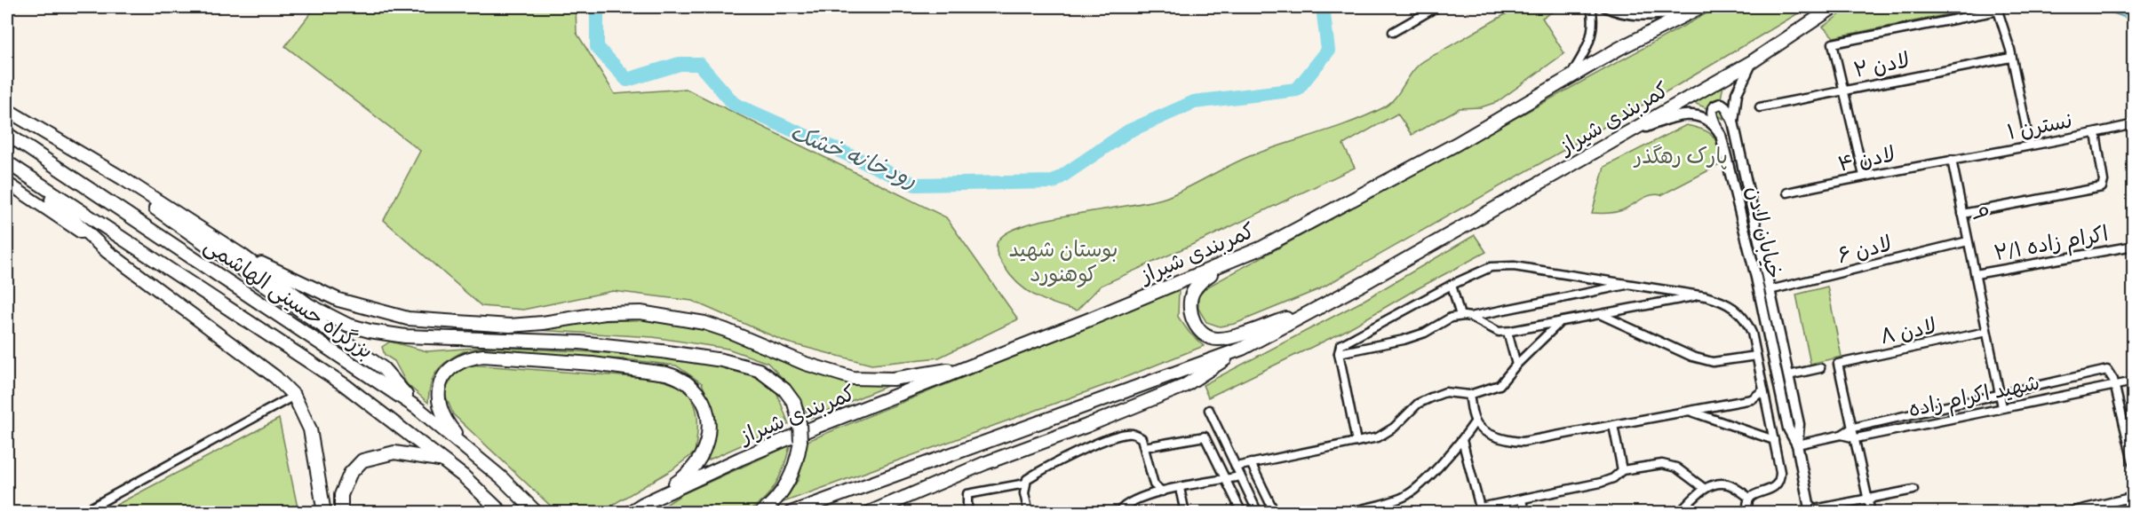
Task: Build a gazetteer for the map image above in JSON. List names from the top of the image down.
{
  "streets": {
    "highway": ["کمربندی شیراز", "بزرگراه حسینی الهاشمی"],
    "street": [
      "۲ لادن",
      "نسترن ۱",
      "۴ لادن",
      "۹",
      "خیابان لادن",
      "۲/۱ اکرام زاده",
      "۶ لادن",
      "۸ لادن",
      "شهید اکرام زاده"
    ]
  },
  "crossings": [
    ["کمربندی شیراز", "خیابان لادن"],
    ["نسترن ۱", "۴ لادن"],
    ["نسترن ۱", "۹"],
    ["۴ لادن", "۹"],
    ["۹", "۲/۱ اکرام زاده"],
    ["۹", "۶ لادن"],
    ["۹", "۸ لادن"],
    ["۹", "شهید اکرام زاده"],
    ["خیابان لادن", "۶ لادن"],
    ["خیابان لادن", "شهید اکرام زاده"],
    ["۸ لادن", "شهید اکرام زاده"]
  ],
  "water": ["رودخانه خشک"],
  "parks": ["پارک رهگذر", "بوستان شهید کوهنورد"]
}
